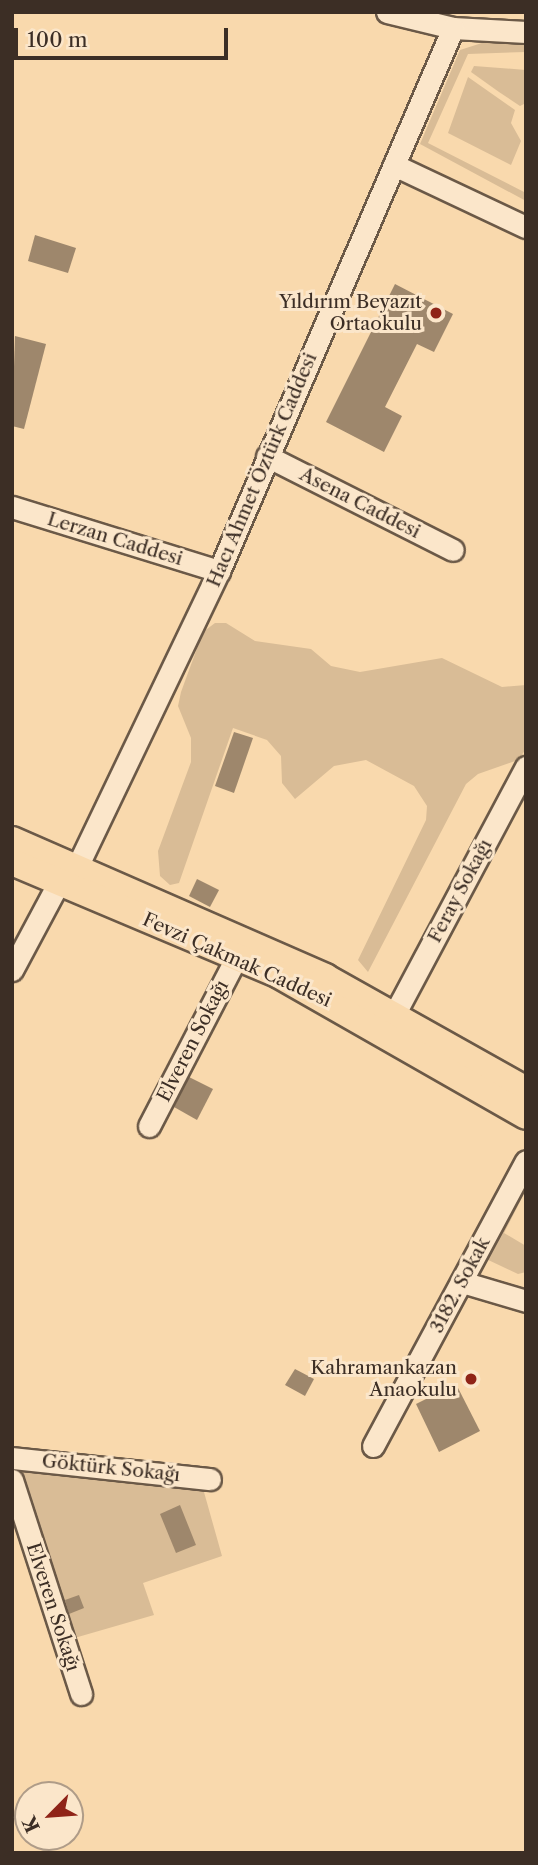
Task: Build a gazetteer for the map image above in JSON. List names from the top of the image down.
{
  "streets": {
    "main road": ["Fevzi Çakmak Caddesi"],
    "street": [
      "Hacı Ahmet Öztürk Caddesi",
      "Asena Caddesi",
      "Lerzan Caddesi",
      "Feray Sokağı",
      "Elveren Sokağı",
      "3182. Sokak",
      "Göktürk Sokağı"
    ]
  },
  "crossings": [
    ["Hacı Ahmet Öztürk Caddesi", "Asena Caddesi"],
    ["Hacı Ahmet Öztürk Caddesi", "Lerzan Caddesi"],
    ["Hacı Ahmet Öztürk Caddesi", "Fevzi Çakmak Caddesi"],
    ["Feray Sokağı", "Fevzi Çakmak Caddesi"],
    ["Fevzi Çakmak Caddesi", "Elveren Sokağı"]
  ],
  "places": ["Yıldırım Beyazıt Ortaokulu", "Kahramankazan Anaokulu"],
  "scale_bar": "100 m",
  "north": "bottom left"
}
